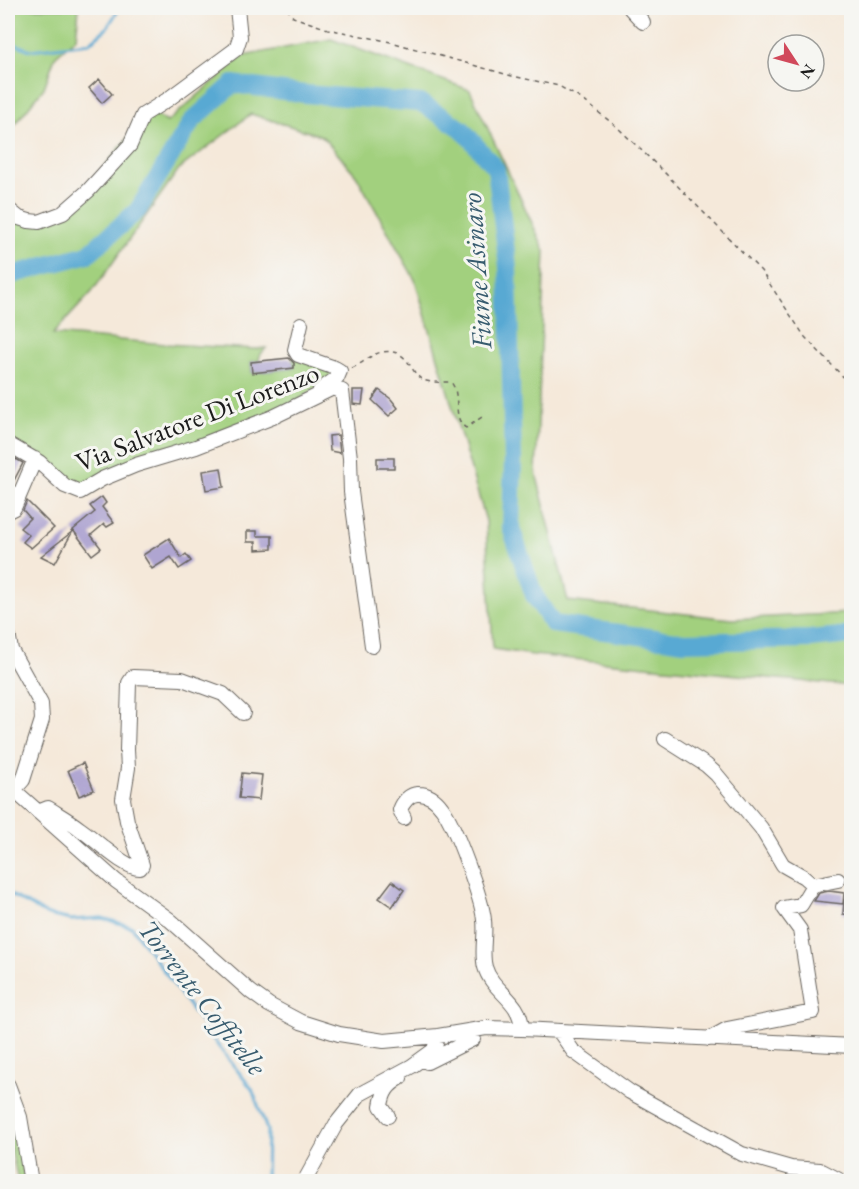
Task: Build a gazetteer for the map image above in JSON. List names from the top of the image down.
{
  "streets": {
    "street": ["Via Salvatore Di Lorenzo"]
  },
  "water": ["Fiume Asinaro", "Torrente Coffitelle"],
  "north": "bottom right"
}
